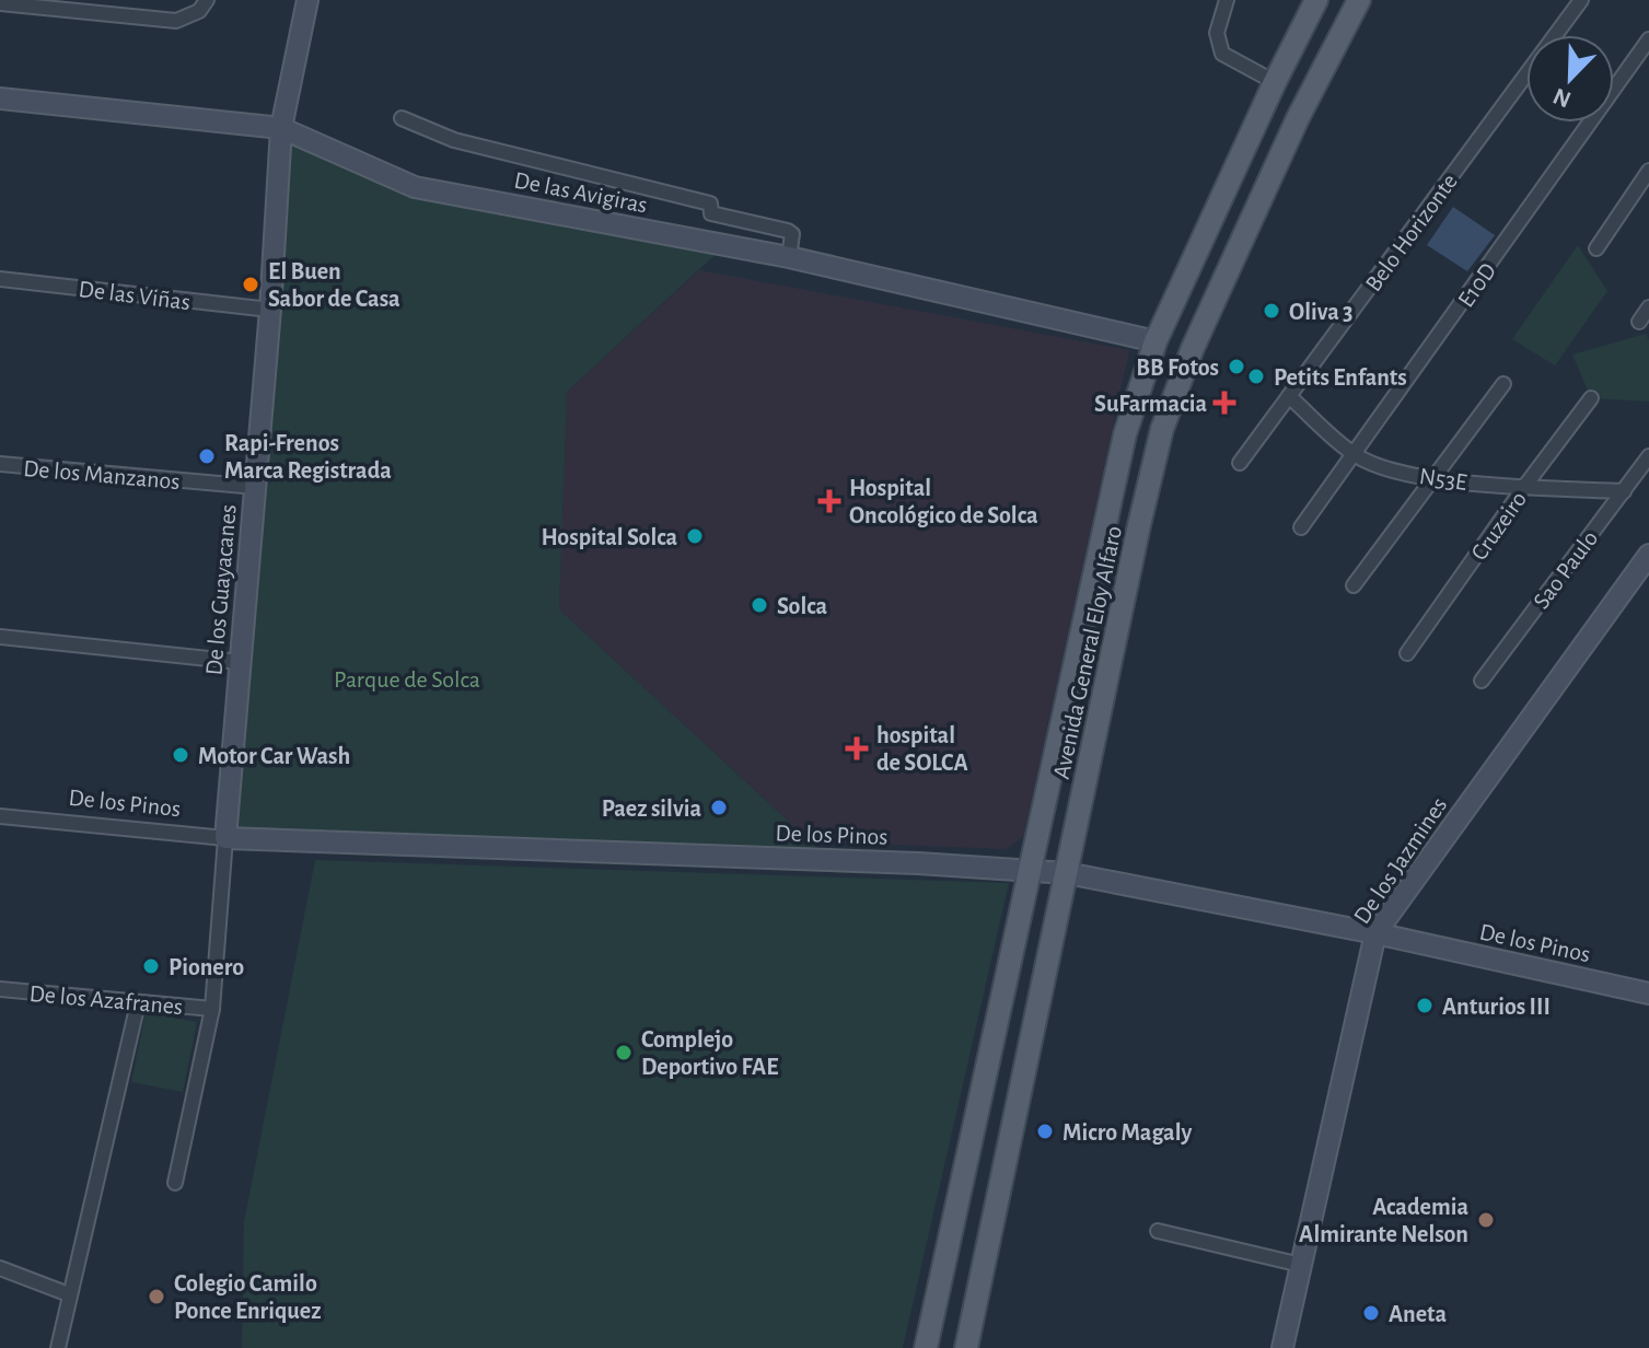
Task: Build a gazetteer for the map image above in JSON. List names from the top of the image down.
{
  "streets": {
    "main road": ["Avenida General Eloy Alfaro"],
    "street": [
      "De las Avigiras",
      "Belo Horizonte",
      "E10D",
      "De las Viñas",
      "De los Manzanos",
      "N53E",
      "Cruzeiro",
      "Sao Paulo",
      "De los Guayacanes",
      "De los Pinos",
      "De los Jazmines",
      "De los Azafranes"
    ]
  },
  "crossings": [
    ["De las Avigiras", "De los Guayacanes"],
    ["De las Avigiras", "Avenida General Eloy Alfaro"],
    ["Belo Horizonte", "N53E"],
    ["E10D", "N53E"],
    ["De las Viñas", "De los Guayacanes"],
    ["De los Manzanos", "De los Guayacanes"],
    ["N53E", "Cruzeiro"],
    ["N53E", "Sao Paulo"],
    ["De los Guayacanes", "De los Pinos"],
    ["De los Guayacanes", "De los Azafranes"],
    ["Avenida General Eloy Alfaro", "De los Pinos"],
    ["De los Pinos", "De los Jazmines"]
  ],
  "parks": ["Parque de Solca"],
  "places": {
    "other": [
      "El Buen Sabor de Casa",
      "Oliva 3",
      "BB Fotos",
      "Petits Enfants",
      "Rapi-Frenos Marca Registrada",
      "Hospital Solca",
      "Solca",
      "Motor Car Wash",
      "Paez silvia",
      "Pionero",
      "Anturios III",
      "Complejo Deportivo FAE",
      "Micro Magaly",
      "Academia Almirante Nelson",
      "Colegio Camilo Ponce Enriquez",
      "Aneta"
    ],
    "health": ["SuFarmacia", "Hospital Oncológico de Solca", "hospital de SOLCA"]
  },
  "north": "bottom left"
}
